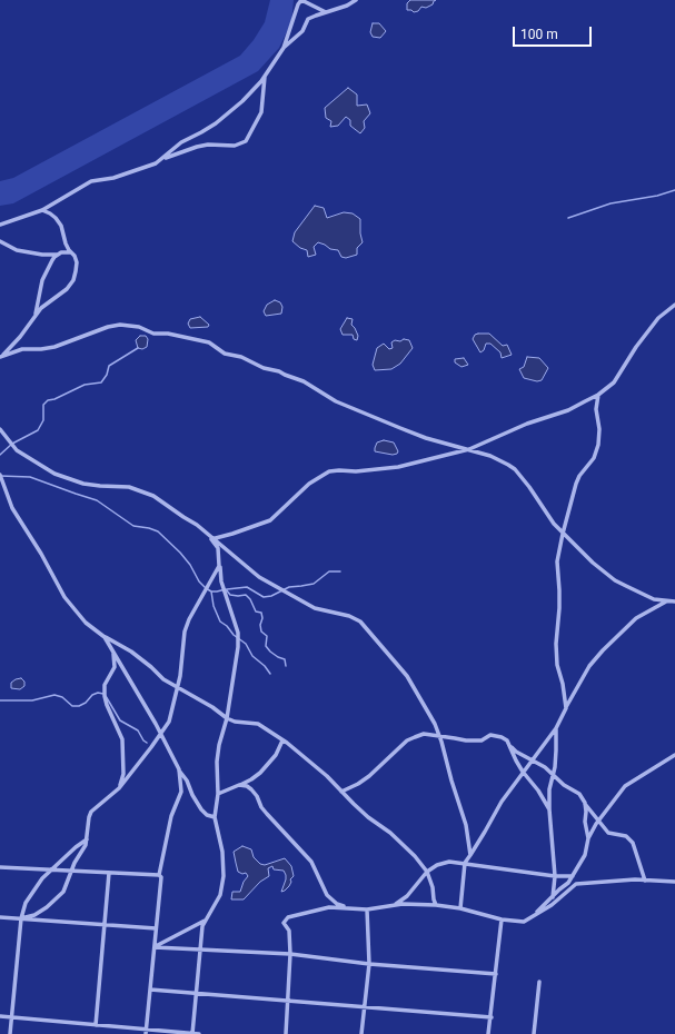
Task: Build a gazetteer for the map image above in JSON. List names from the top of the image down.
{
  "scale_bar": "100 m"
}
